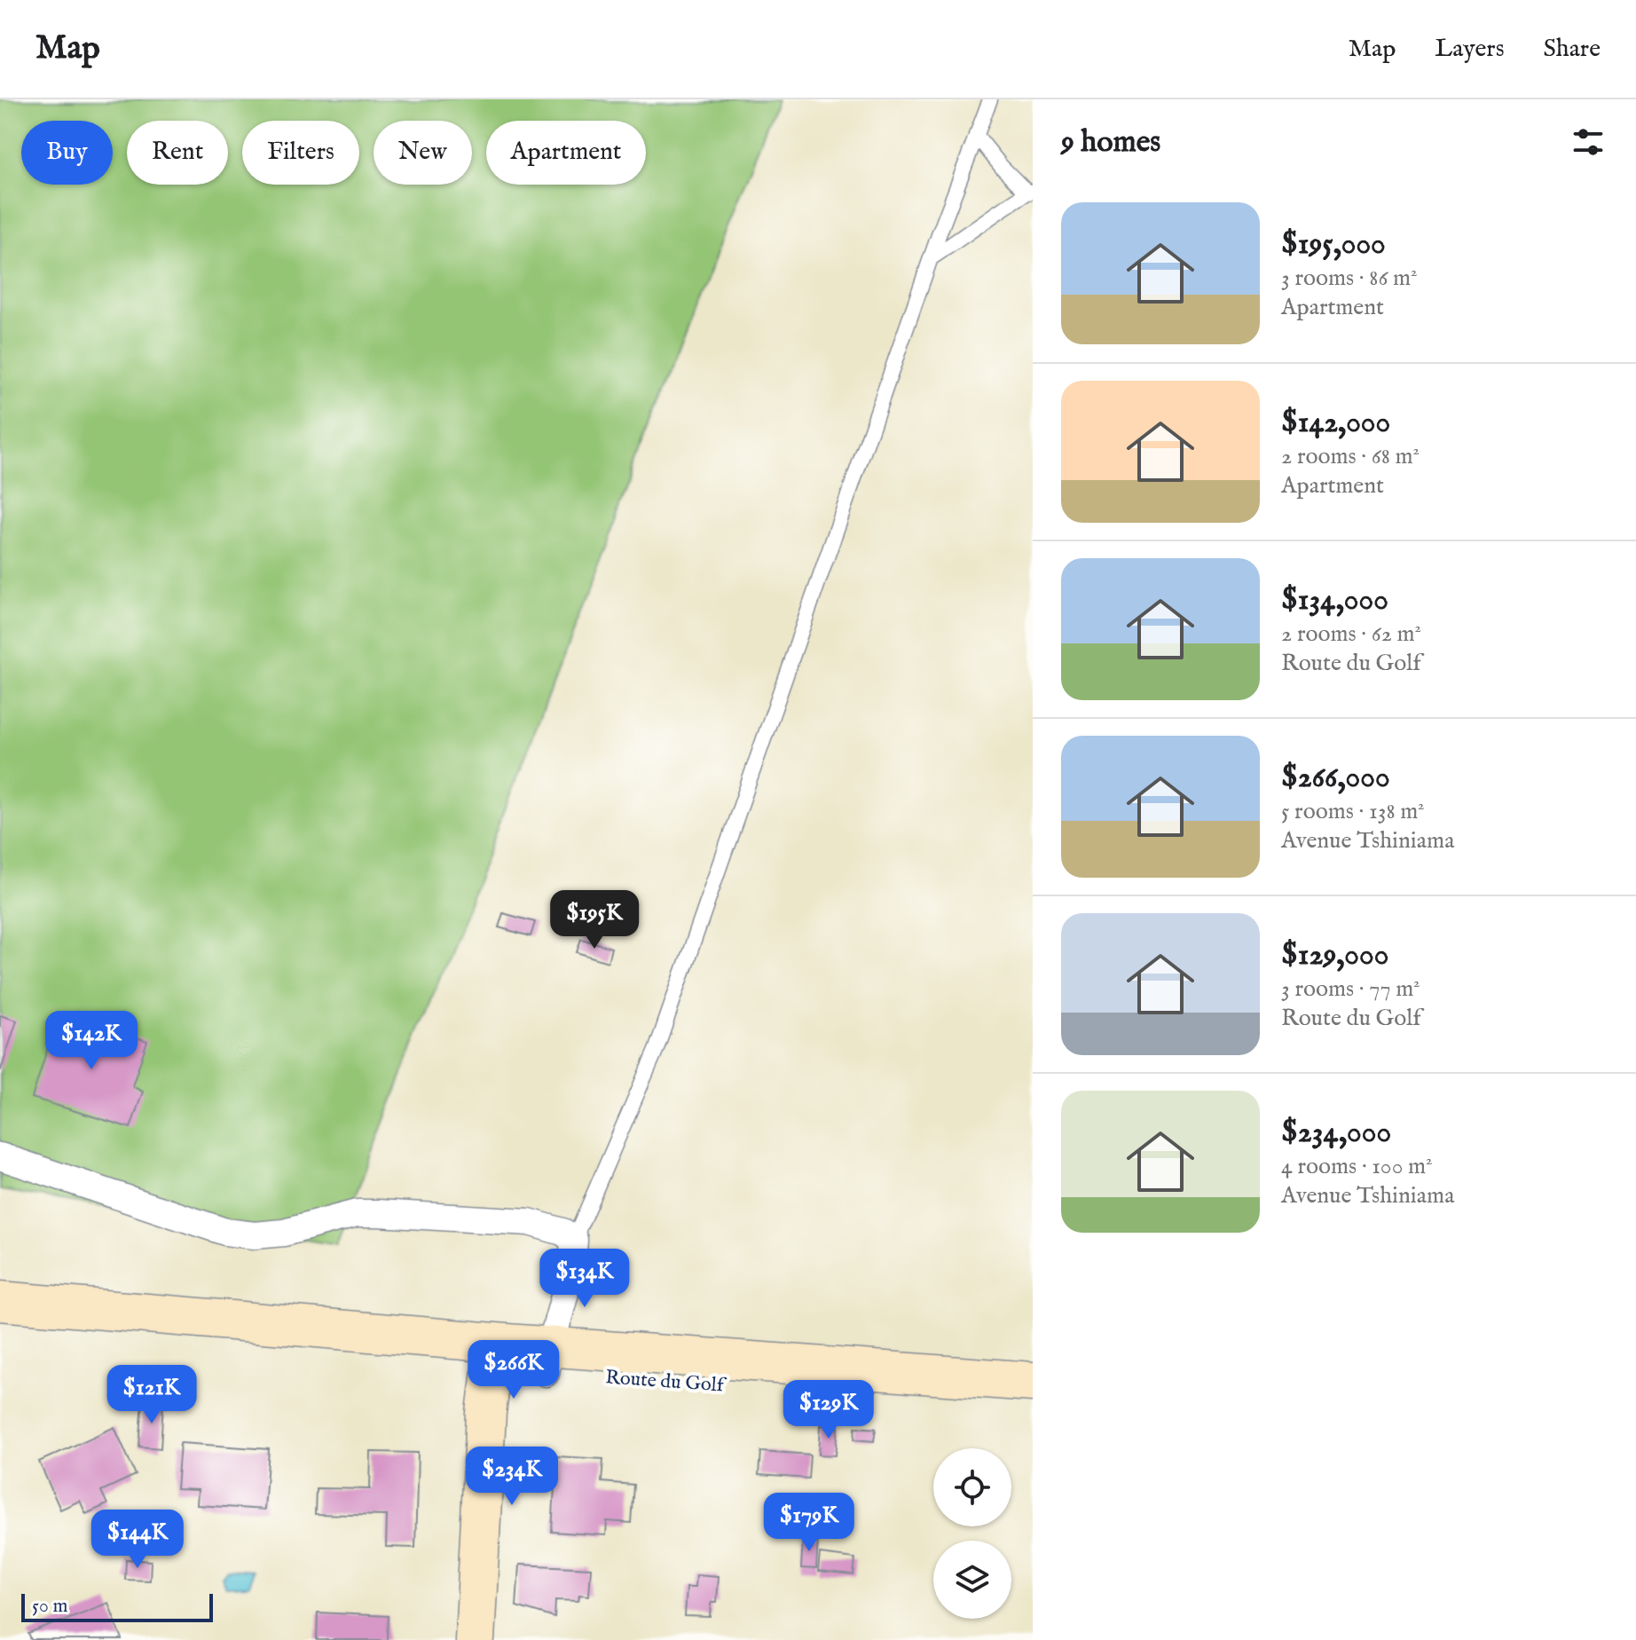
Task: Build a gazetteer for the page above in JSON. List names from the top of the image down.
{
  "streets": {
    "main road": ["Route du Golf"]
  },
  "scale_bar": "50 m",
  "page": {
    "header": "Map",
    "nav": ["Map", "Layers", "Share"],
    "heading": "9 homes",
    "chip": [
      "Buy",
      "Rent",
      "Filters",
      "New",
      "Apartment"
    ],
    "list": [
      {
        "name": "$195,000",
        "note": "3 rooms · 86 m² · Apartment"
      },
      {
        "name": "$142,000",
        "note": "2 rooms · 68 m² · Apartment"
      },
      {
        "name": "$134,000",
        "note": "2 rooms · 62 m² · Route du Golf"
      },
      {
        "name": "$266,000",
        "note": "5 rooms · 138 m² · Avenue Tshiniama"
      },
      {
        "name": "$129,000",
        "note": "3 rooms · 77 m² · Route du Golf"
      },
      {
        "name": "$234,000",
        "note": "4 rooms · 100 m² · Avenue Tshiniama"
      }
    ],
    "price": [
      "$195K",
      "$142K",
      "$134K",
      "$266K",
      "$121K",
      "$129K",
      "$234K",
      "$179K",
      "$144K"
    ],
    "scale": "50 m"
  }
}
